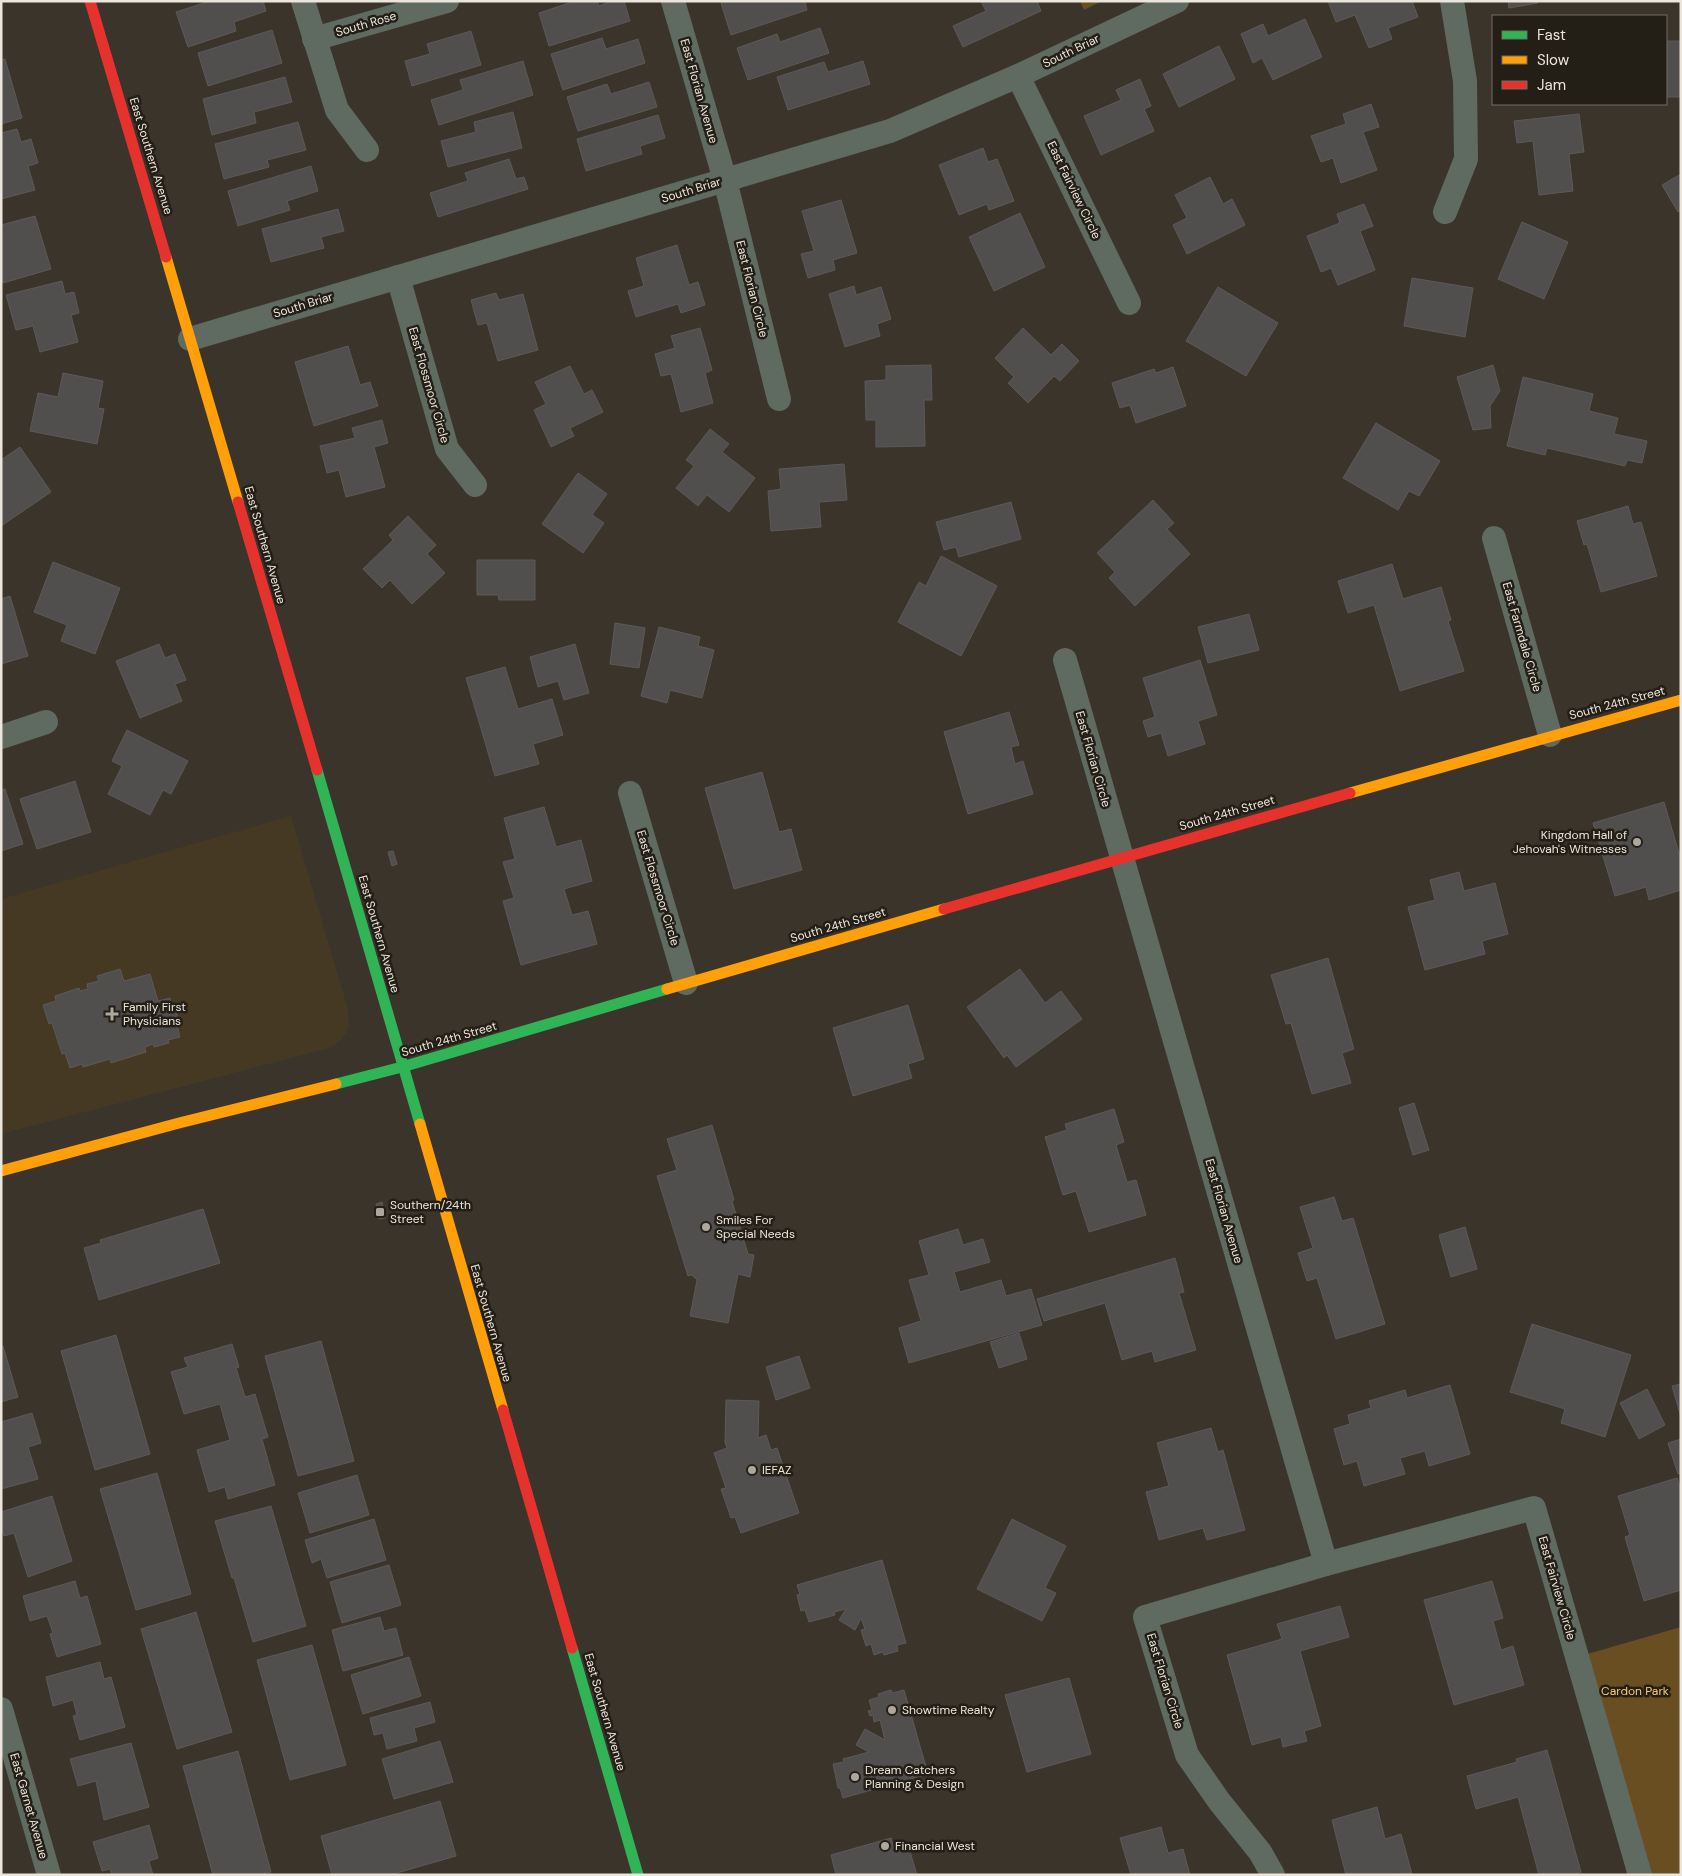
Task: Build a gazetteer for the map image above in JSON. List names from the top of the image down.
{
  "streets": {
    "main road": ["East Southern Avenue", "South 24th Street"],
    "street": [
      "South Rose",
      "South Briar",
      "East Florian Avenue",
      "East Fairview Circle",
      "East Florian Circle",
      "East Flossmoor Circle",
      "East Farmdale Circle",
      "East Garnet Avenue"
    ]
  },
  "crossings": [
    ["South Briar", "East Florian Avenue"],
    ["South Briar", "East Southern Avenue"],
    ["South Briar", "East Fairview Circle"],
    ["South Briar", "East Florian Circle"],
    ["South Briar", "East Flossmoor Circle"],
    ["East Florian Avenue", "East Fairview Circle"],
    ["East Florian Avenue", "East Florian Circle"],
    ["East Florian Avenue", "South 24th Street"],
    ["East Southern Avenue", "South 24th Street"],
    ["East Fairview Circle", "East Florian Circle"],
    ["East Florian Circle", "South 24th Street"],
    ["East Flossmoor Circle", "South 24th Street"],
    ["East Farmdale Circle", "South 24th Street"]
  ],
  "parks": ["Cardon Park"],
  "places": {
    "other": [
      "Kingdom Hall of Jehovah's Witnesses",
      "Smiles For Special Needs",
      "IEFAZ",
      "Showtime Realty",
      "Dream Catchers Planning & Design",
      "Financial West"
    ],
    "health": ["Family First Physicians"],
    "transit": ["Southern/24th Street"]
  },
  "legend": ["Fast", "Slow", "Jam"]
}
